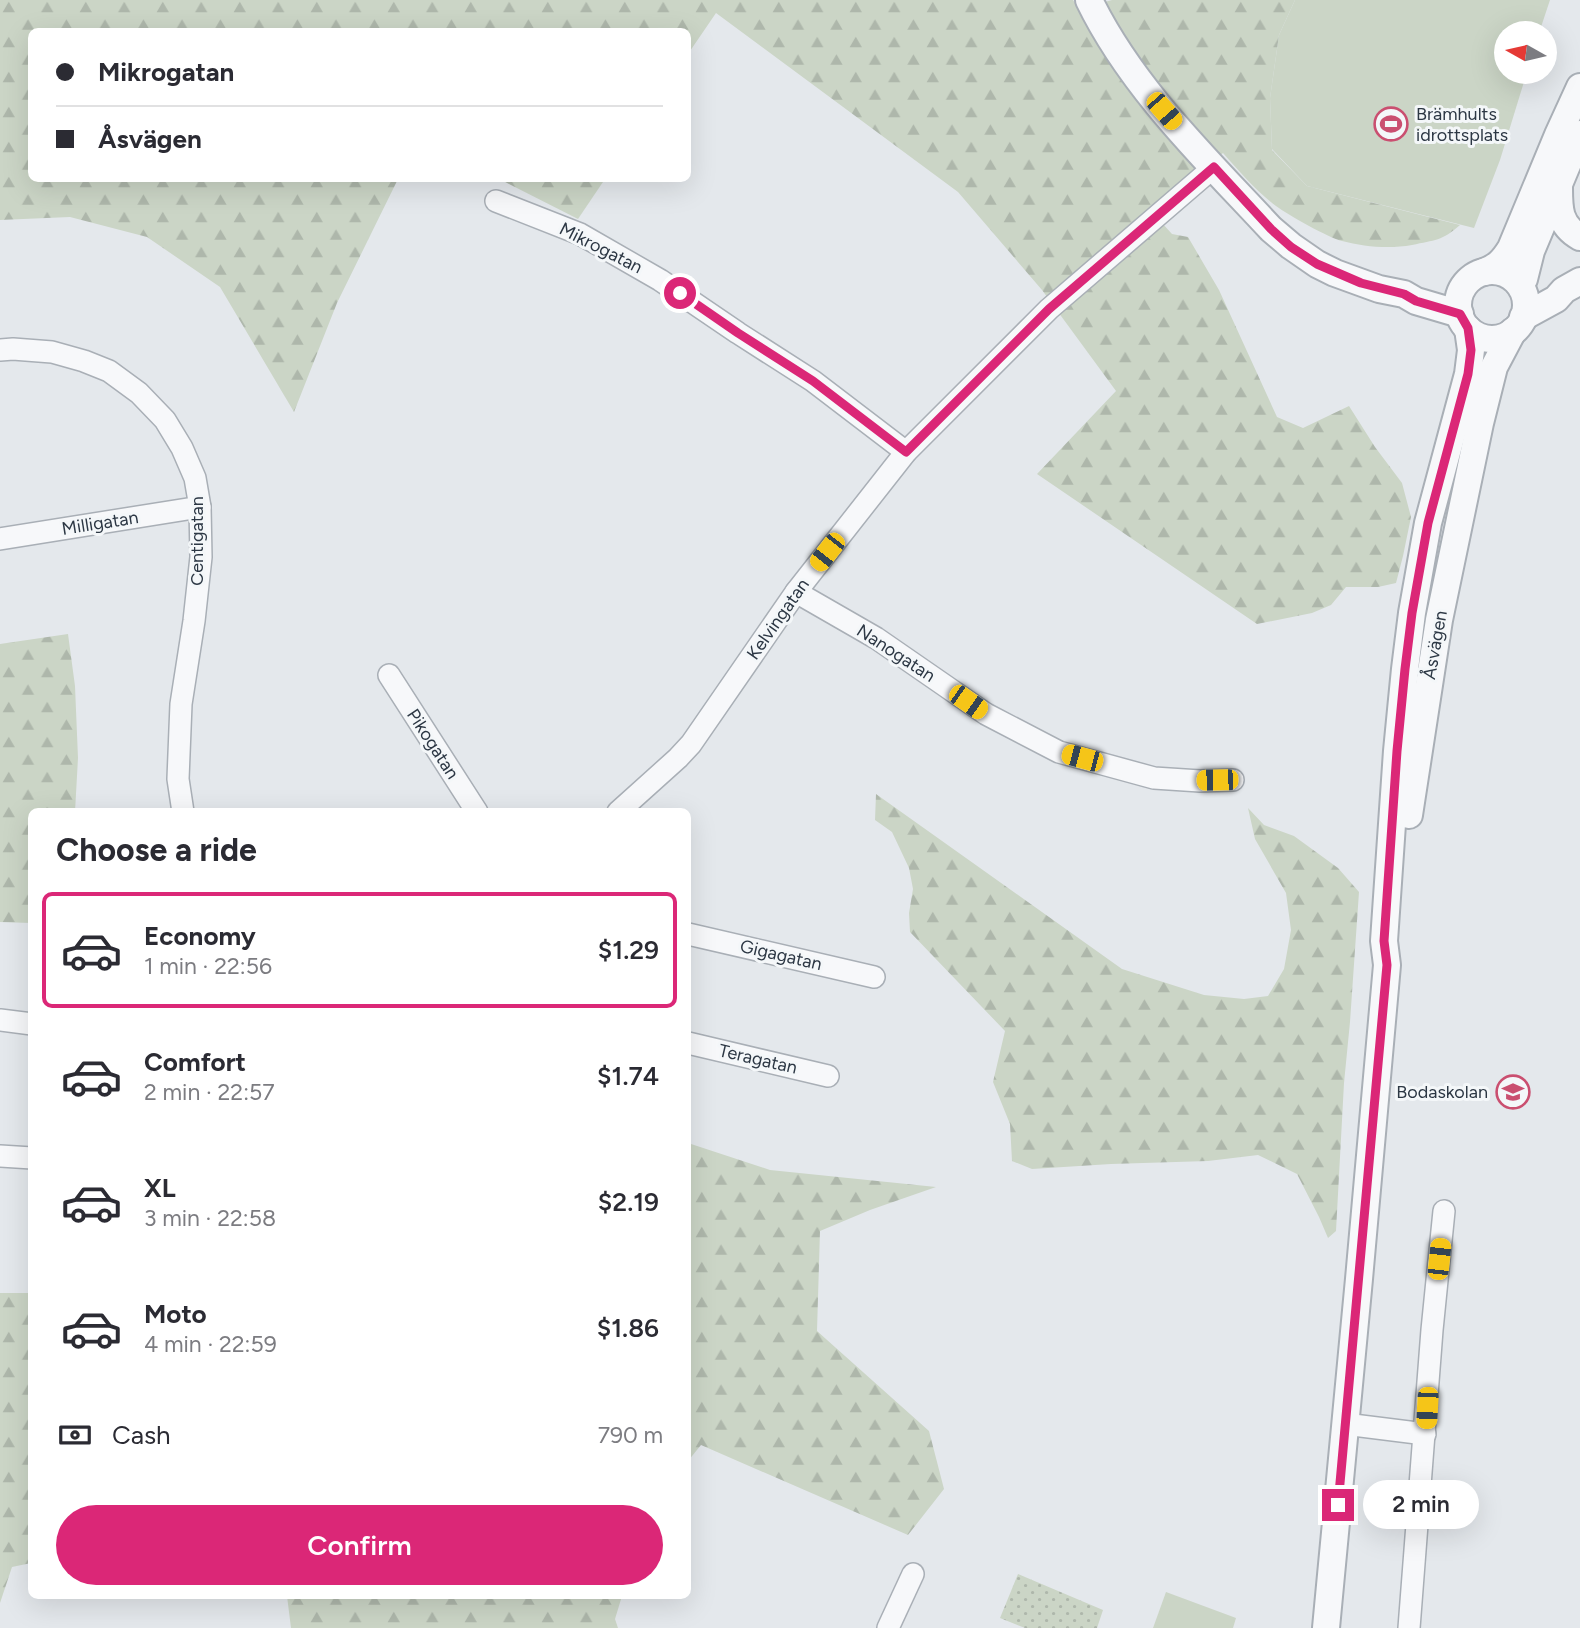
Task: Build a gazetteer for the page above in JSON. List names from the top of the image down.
{
  "streets": {
    "street": [
      "Mikrogatan",
      "Milligatan",
      "Centigatan",
      "Kelvingatan",
      "Åsvägen",
      "Nanogatan",
      "Pikogatan",
      "Gigagatan",
      "Teragatan"
    ]
  },
  "crossings": [
    ["Mikrogatan", "Kelvingatan"],
    ["Milligatan", "Centigatan"],
    ["Kelvingatan", "Nanogatan"]
  ],
  "places": {
    "sports": ["Brämhults idrottsplats"],
    "school or university": ["Bodaskolan"]
  },
  "north": "left",
  "page": {
    "banner": ["Mikrogatan", "Åsvägen"],
    "heading": "Choose a ride",
    "list": [
      {
        "name": "Economy",
        "note": "1 min · 22:56",
        "value": "$1.29"
      },
      {
        "name": "Comfort",
        "note": "2 min · 22:57",
        "value": "$1.74"
      },
      {
        "name": "XL",
        "note": "3 min · 22:58",
        "value": "$2.19"
      },
      {
        "name": "Moto",
        "note": "4 min · 22:59",
        "value": "$1.86"
      }
    ],
    "pay": ["Cash", "790 m"],
    "bubble": "2 min",
    "buttons": "Confirm"
  }
}
